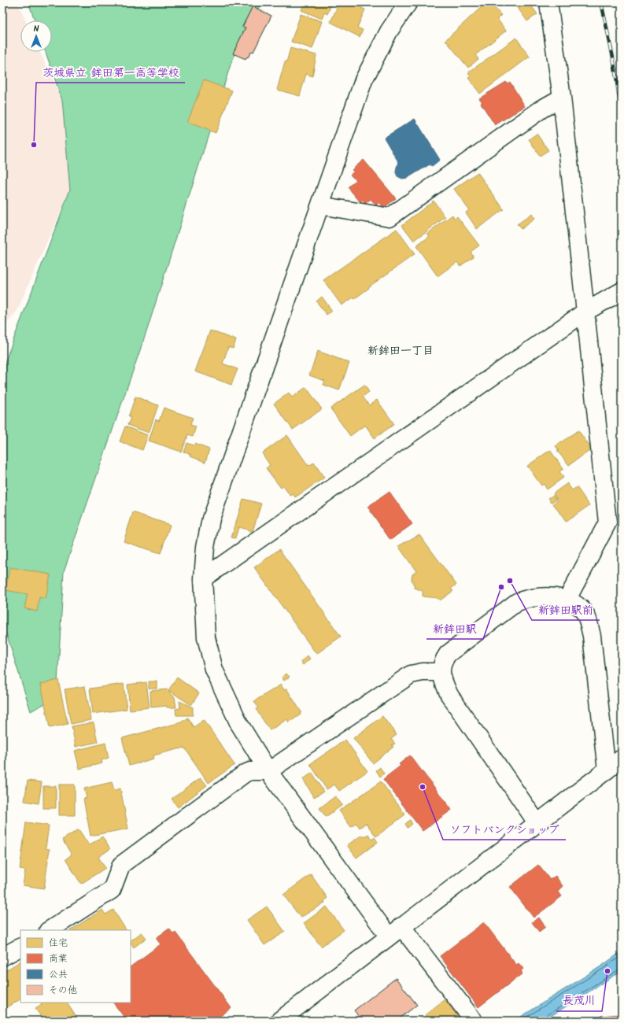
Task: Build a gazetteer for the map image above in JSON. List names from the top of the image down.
{
  "districts": ["新鉾田一丁目"],
  "places": [
    "茨城県立 鉾田第一高等学校",
    "新鉾田駅前",
    "新鉾田駅",
    "ソフトバンクショップ",
    "長茂川"
  ],
  "legend": [
    "住宅",
    "商業",
    "公共",
    "その他"
  ],
  "north": "top"
}
